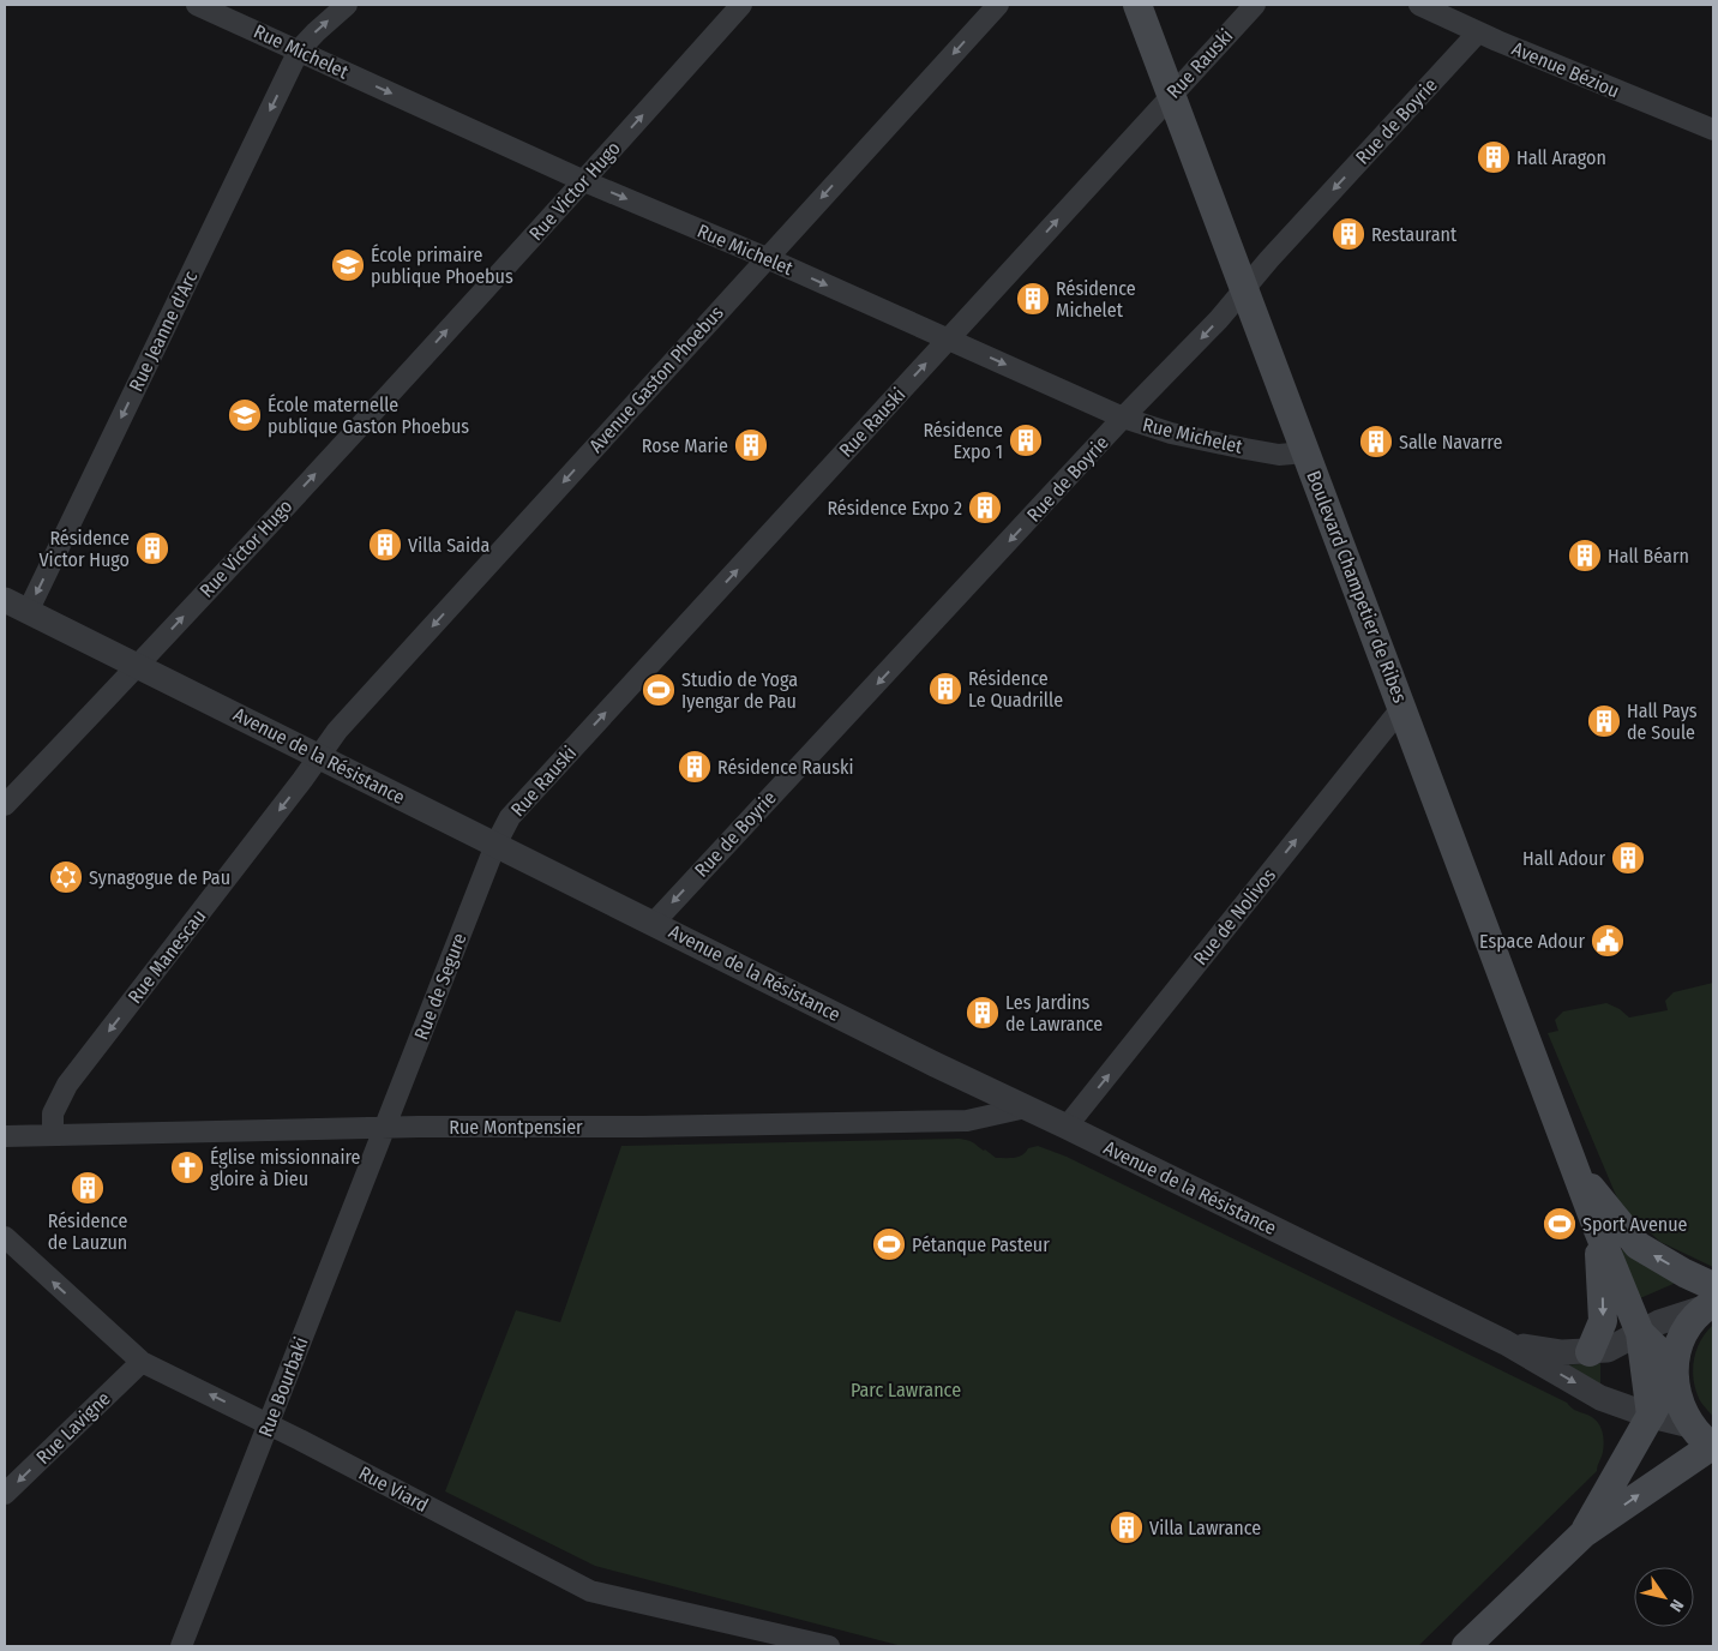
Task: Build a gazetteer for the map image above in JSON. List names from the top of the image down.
{
  "streets": {
    "main road": ["Boulevard Champetier de Ribes"],
    "street": [
      "Rue Michelet",
      "Rue Rauski",
      "Avenue Béziou",
      "Rue de Boyrie",
      "Rue Victor Hugo",
      "Rue Jeanne d'Arc",
      "Avenue Gaston Phoebus",
      "Avenue de la Résistance",
      "Rue de Nolivos",
      "Rue Manescau",
      "Rue de Segure",
      "Rue Montpensier",
      "Rue Bourbaki",
      "Rue Lavigne",
      "Rue Viard"
    ]
  },
  "crossings": [
    ["Rue Michelet", "Rue Rauski"],
    ["Rue Michelet", "Rue de Boyrie"],
    ["Rue Michelet", "Rue Victor Hugo"],
    ["Rue Michelet", "Rue Jeanne d'Arc"],
    ["Rue Michelet", "Avenue Gaston Phoebus"],
    ["Rue Michelet", "Boulevard Champetier de Ribes"],
    ["Rue Rauski", "Boulevard Champetier de Ribes"],
    ["Rue Rauski", "Avenue de la Résistance"],
    ["Rue Rauski", "Rue de Segure"],
    ["Avenue Béziou", "Rue de Boyrie"],
    ["Rue de Boyrie", "Boulevard Champetier de Ribes"],
    ["Rue de Boyrie", "Avenue de la Résistance"],
    ["Rue Victor Hugo", "Avenue de la Résistance"],
    ["Rue Jeanne d'Arc", "Avenue de la Résistance"],
    ["Avenue Gaston Phoebus", "Avenue de la Résistance"],
    ["Avenue Gaston Phoebus", "Rue Manescau"],
    ["Boulevard Champetier de Ribes", "Avenue de la Résistance"],
    ["Boulevard Champetier de Ribes", "Rue de Nolivos"],
    ["Avenue de la Résistance", "Rue de Nolivos"],
    ["Avenue de la Résistance", "Rue Manescau"],
    ["Avenue de la Résistance", "Rue de Segure"],
    ["Avenue de la Résistance", "Rue Montpensier"],
    ["Rue Manescau", "Rue Montpensier"],
    ["Rue de Segure", "Rue Montpensier"],
    ["Rue de Segure", "Rue Bourbaki"],
    ["Rue Montpensier", "Rue Bourbaki"],
    ["Rue Bourbaki", "Rue Viard"],
    ["Rue Lavigne", "Rue Viard"]
  ],
  "one_way": [
    "Rue Michelet",
    "Rue Rauski",
    "Rue de Boyrie",
    "Rue Victor Hugo",
    "Rue Jeanne d'Arc",
    "Avenue Gaston Phoebus",
    "Rue de Nolivos",
    "Rue Manescau",
    "Rue Lavigne"
  ],
  "parks": ["Parc Lawrance"],
  "places": {
    "building": [
      "Hall Aragon",
      "Restaurant",
      "Résidence Michelet",
      "Résidence Expo 1",
      "Salle Navarre",
      "Rose Marie",
      "Résidence Expo 2",
      "Villa Saida",
      "Résidence Victor Hugo",
      "Hall Béarn",
      "Résidence Le Quadrille",
      "Hall Pays de Soule",
      "Résidence Rauski",
      "Hall Adour",
      "Les Jardins de Lawrance",
      "Résidence de Lauzun",
      "Villa Lawrance"
    ],
    "school or university": ["École primaire publique Phoebus", "École maternelle publique Gaston Phoebus"],
    "sports": ["Studio de Yoga Iyengar de Pau", "Sport Avenue", "Pétanque Pasteur"],
    "synagogue": ["Synagogue de Pau"],
    "public building": ["Espace Adour"],
    "church": ["Église missionnaire gloire à Dieu"]
  },
  "north": "bottom right"
}
